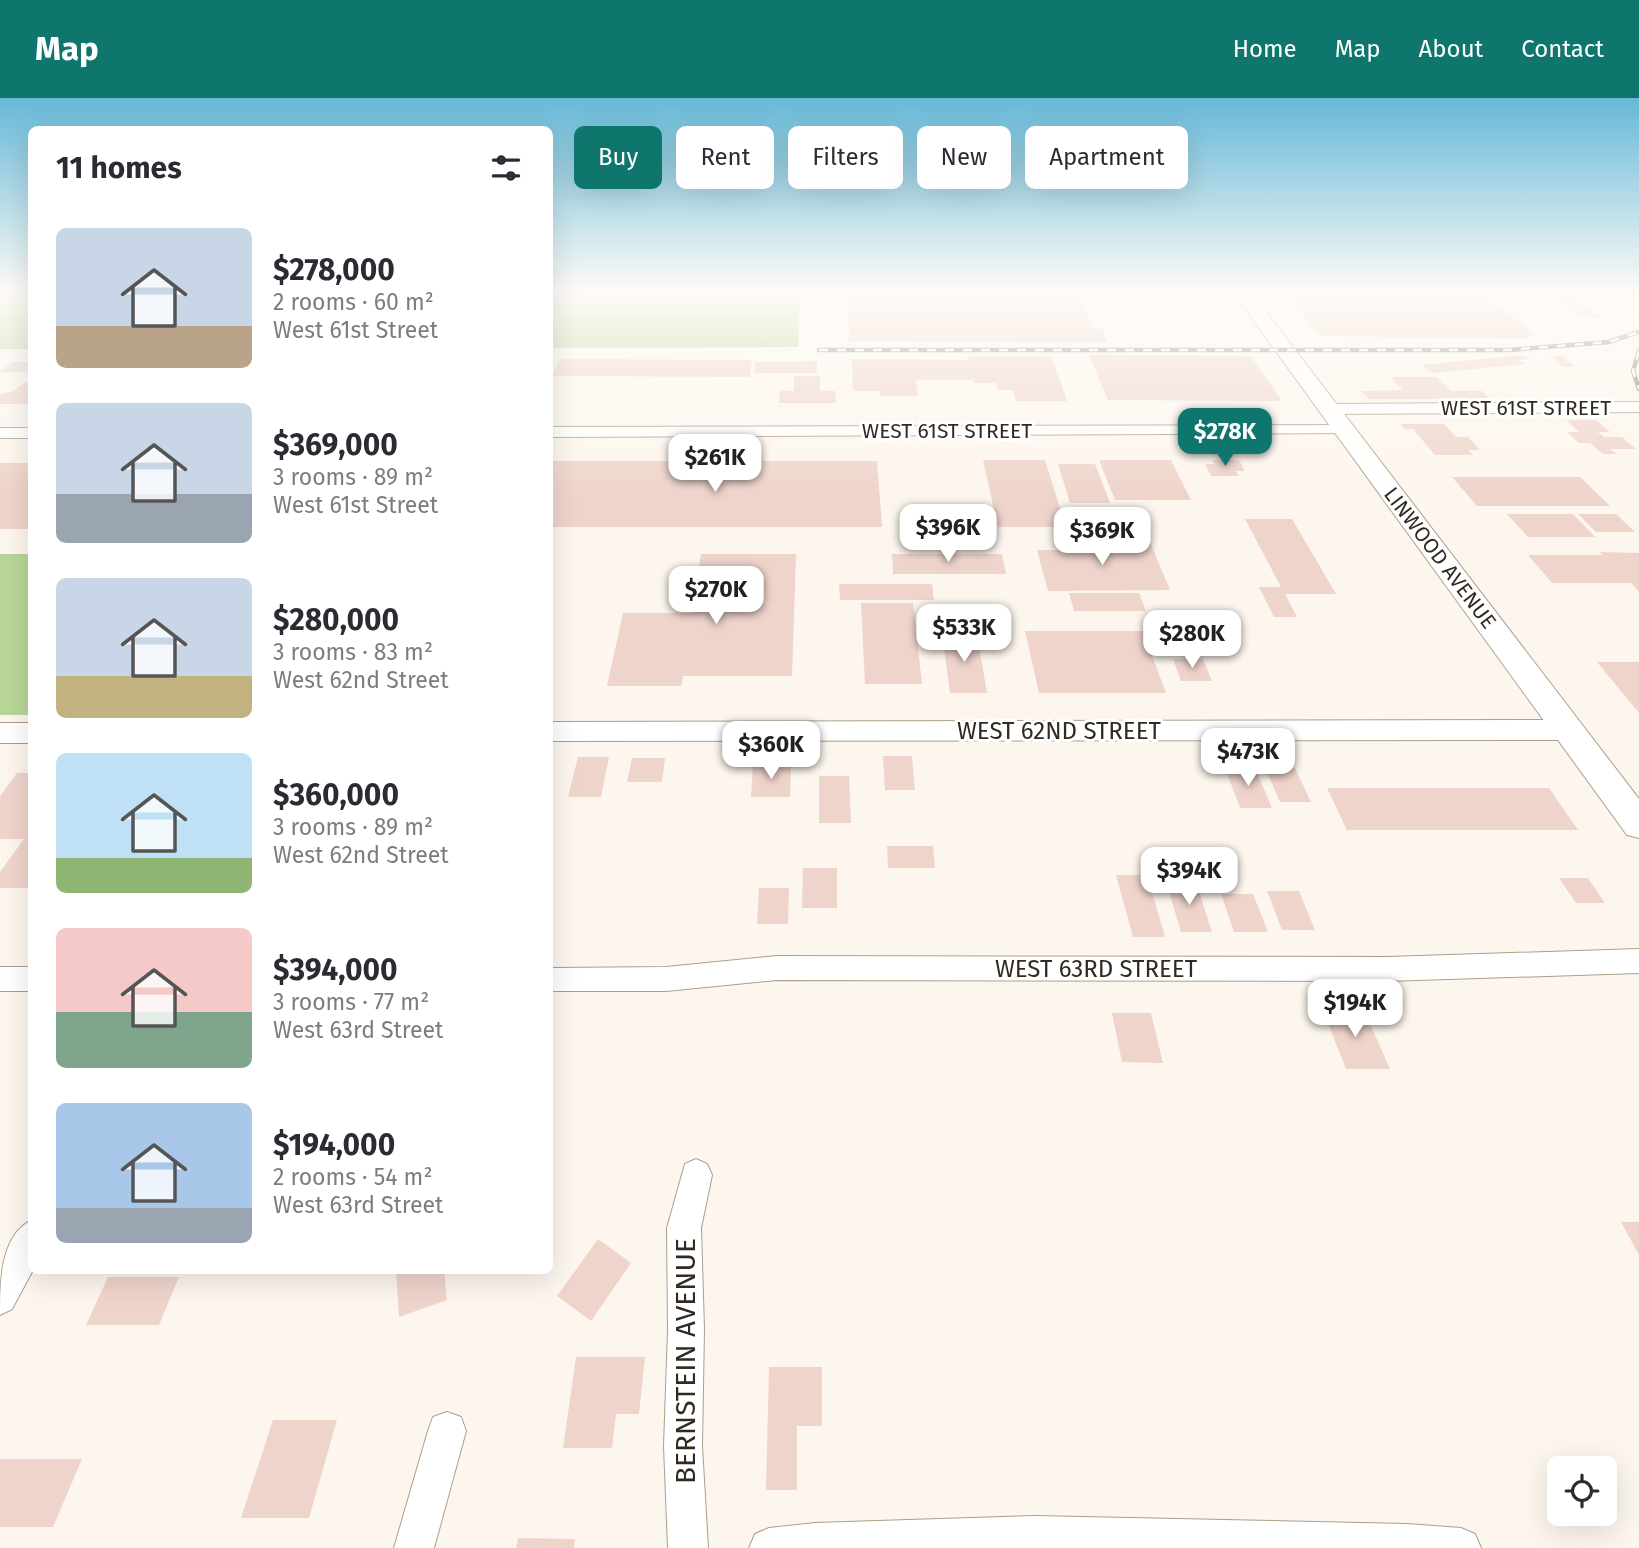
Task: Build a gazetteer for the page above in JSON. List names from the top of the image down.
{
  "streets": {
    "main road": ["LINWOOD AVENUE"],
    "street": [
      "WEST 61ST STREET",
      "WEST 62ND STREET",
      "WEST 63RD STREET",
      "BERNSTEIN AVENUE"
    ]
  },
  "crossings": [
    ["WEST 61ST STREET", "LINWOOD AVENUE"],
    ["LINWOOD AVENUE", "WEST 62ND STREET"]
  ],
  "page": {
    "header": "Map",
    "nav": [
      "Home",
      "Map",
      "About",
      "Contact"
    ],
    "chip": [
      "Buy",
      "Rent",
      "Filters",
      "New",
      "Apartment"
    ],
    "heading": "11 homes",
    "list": [
      {
        "name": "$278,000",
        "note": "2 rooms · 60 m² · West 61st Street"
      },
      {
        "name": "$369,000",
        "note": "3 rooms · 89 m² · West 61st Street"
      },
      {
        "name": "$280,000",
        "note": "3 rooms · 83 m² · West 62nd Street"
      },
      {
        "name": "$360,000",
        "note": "3 rooms · 89 m² · West 62nd Street"
      },
      {
        "name": "$394,000",
        "note": "3 rooms · 77 m² · West 63rd Street"
      },
      {
        "name": "$194,000",
        "note": "2 rooms · 54 m² · West 63rd Street"
      }
    ],
    "price": [
      "$278K",
      "$261K",
      "$396K",
      "$369K",
      "$270K",
      "$533K",
      "$280K",
      "$360K",
      "$473K",
      "$394K",
      "$194K"
    ]
  }
}
